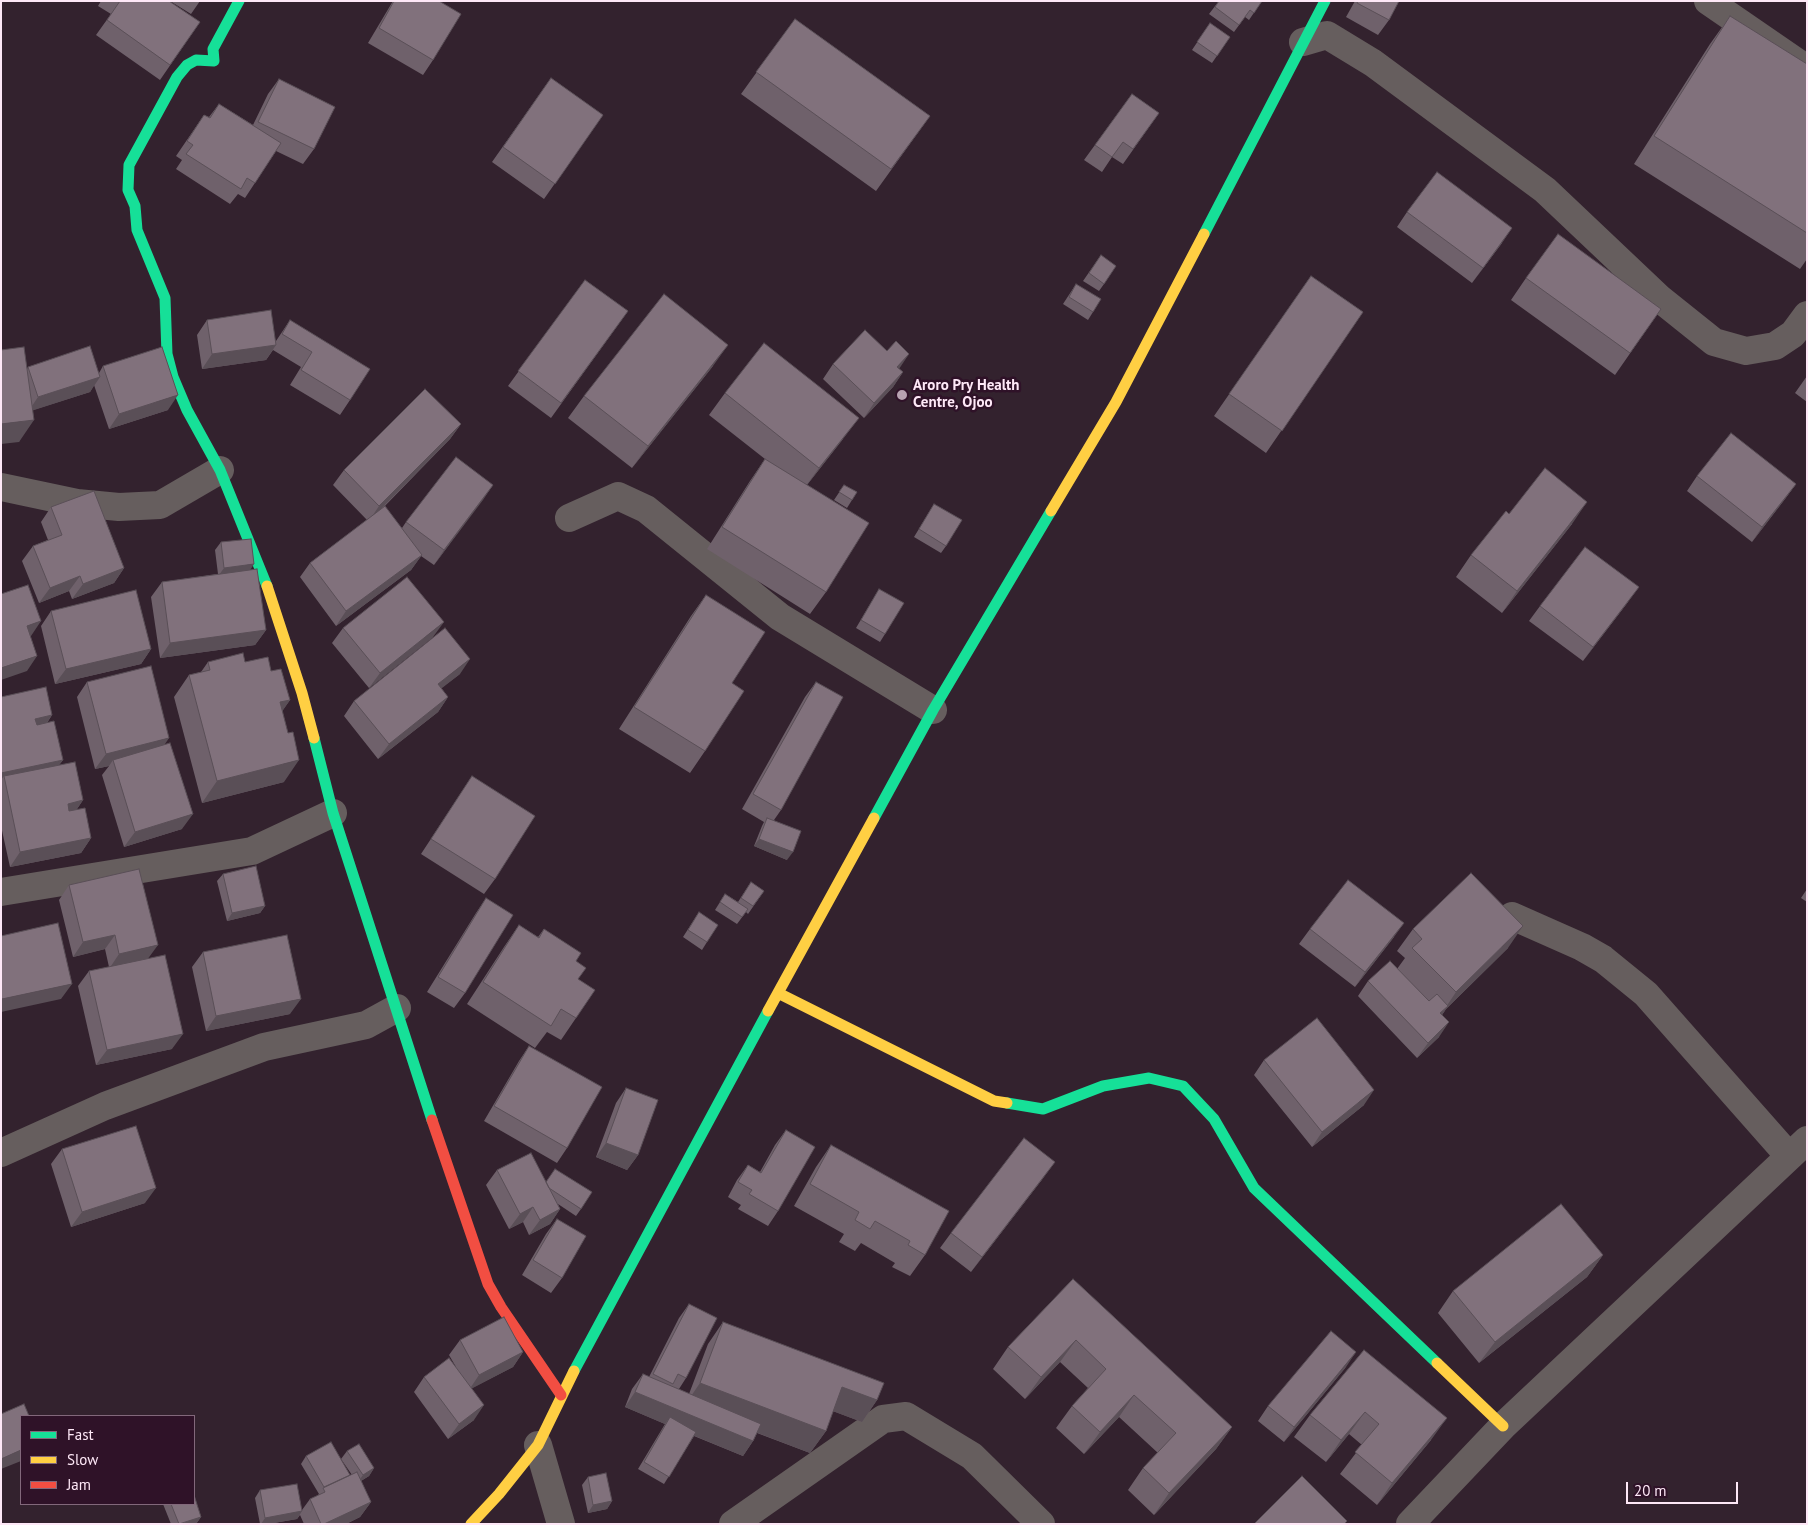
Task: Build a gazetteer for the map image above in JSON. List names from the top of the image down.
{
  "places": ["Aroro Pry Health Centre, Ojoo"],
  "legend": ["Fast", "Slow", "Jam"],
  "scale_bar": "20 m"
}
